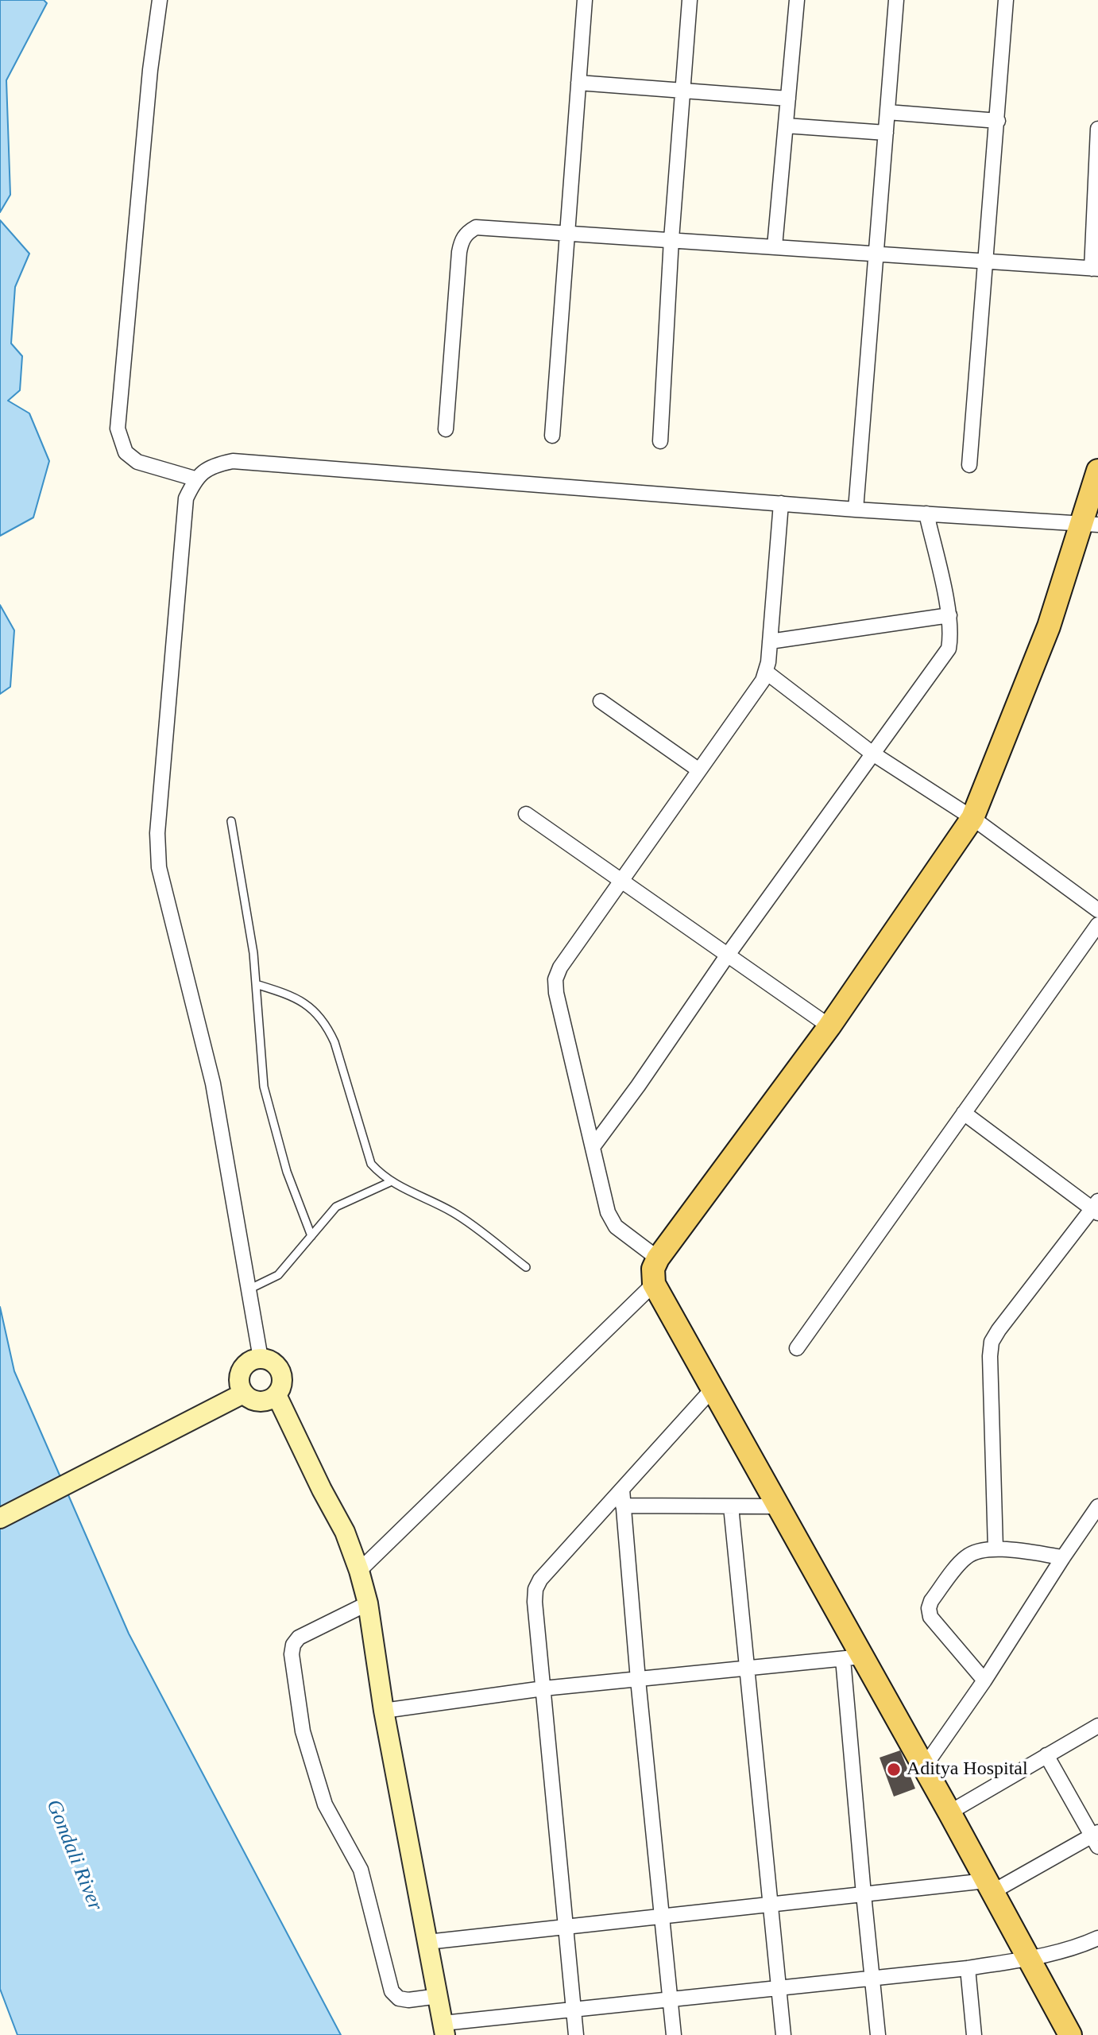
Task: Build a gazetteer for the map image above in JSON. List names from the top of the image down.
{
  "water": ["Gondali River"],
  "places": ["Aditya Hospital"]
}
